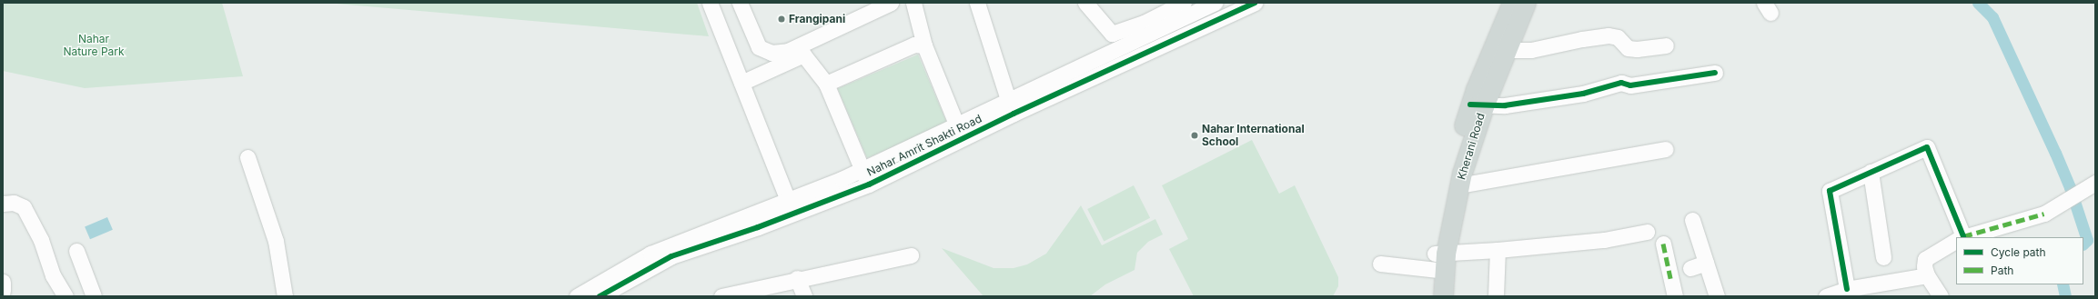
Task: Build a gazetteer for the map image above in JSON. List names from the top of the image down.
{
  "streets": {
    "main road": ["Kherani Road"],
    "street": ["Nahar Amrit Shakti Road"]
  },
  "parks": ["Nahar Nature Park"],
  "places": ["Frangipani", "Nahar International School"],
  "legend": ["Cycle path", "Path"]
}
